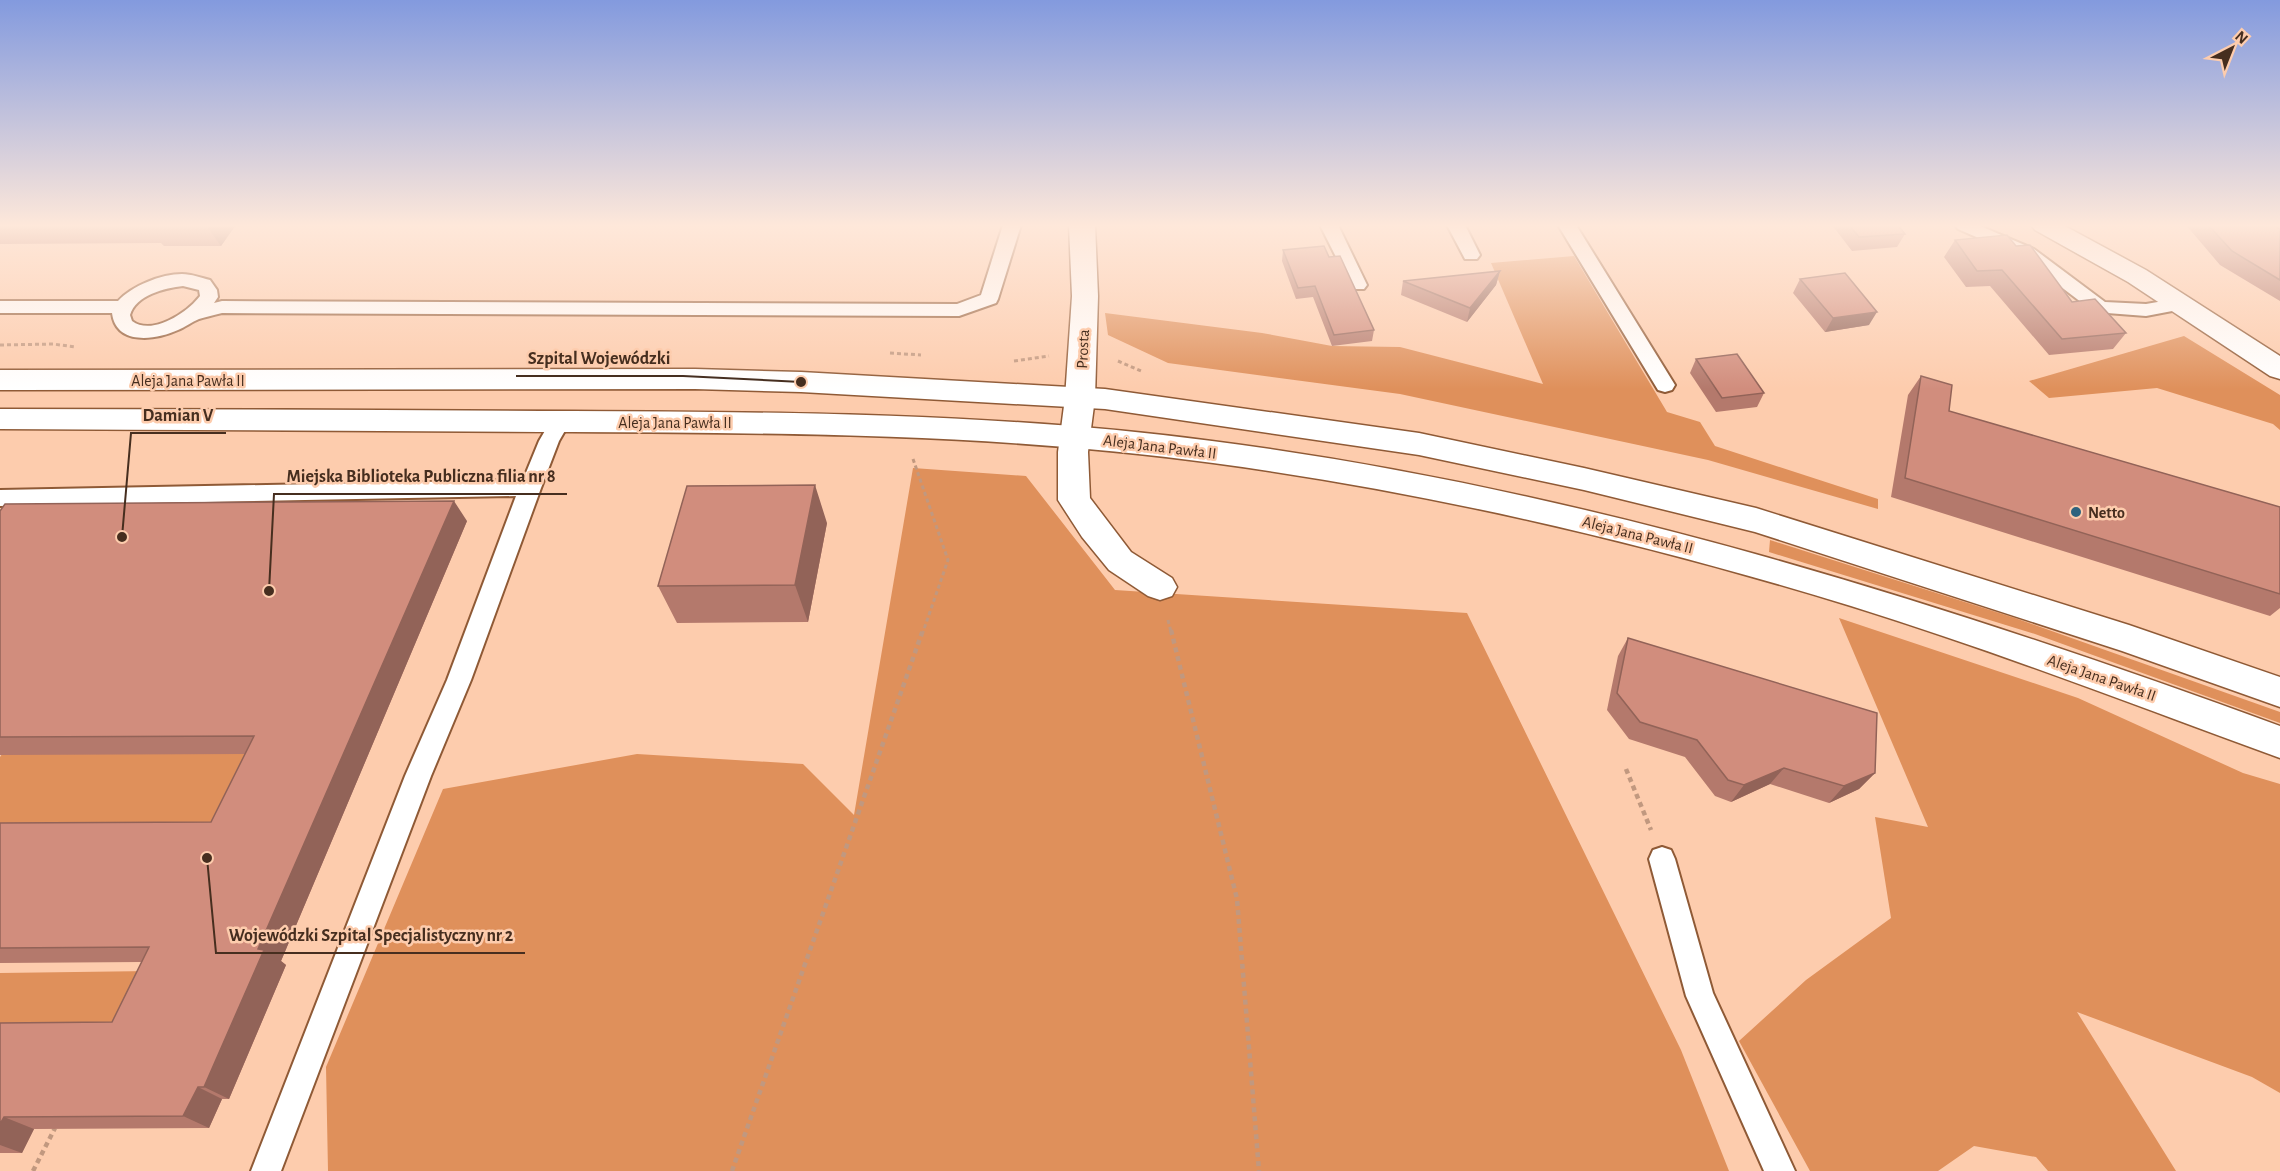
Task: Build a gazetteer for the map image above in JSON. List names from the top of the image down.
{
  "streets": {
    "street": ["Prosta", "Aleja Jana Pawła II"]
  },
  "crossings": [
    ["Prosta", "Aleja Jana Pawła II"]
  ],
  "places": [
    "Szpital Wojewódzki",
    "Netto",
    "Damian V",
    "Miejska Biblioteka Publiczna filia nr 8",
    "Wojewódzki Szpital Specjalistyczny nr 2"
  ],
  "north": "top right"
}
